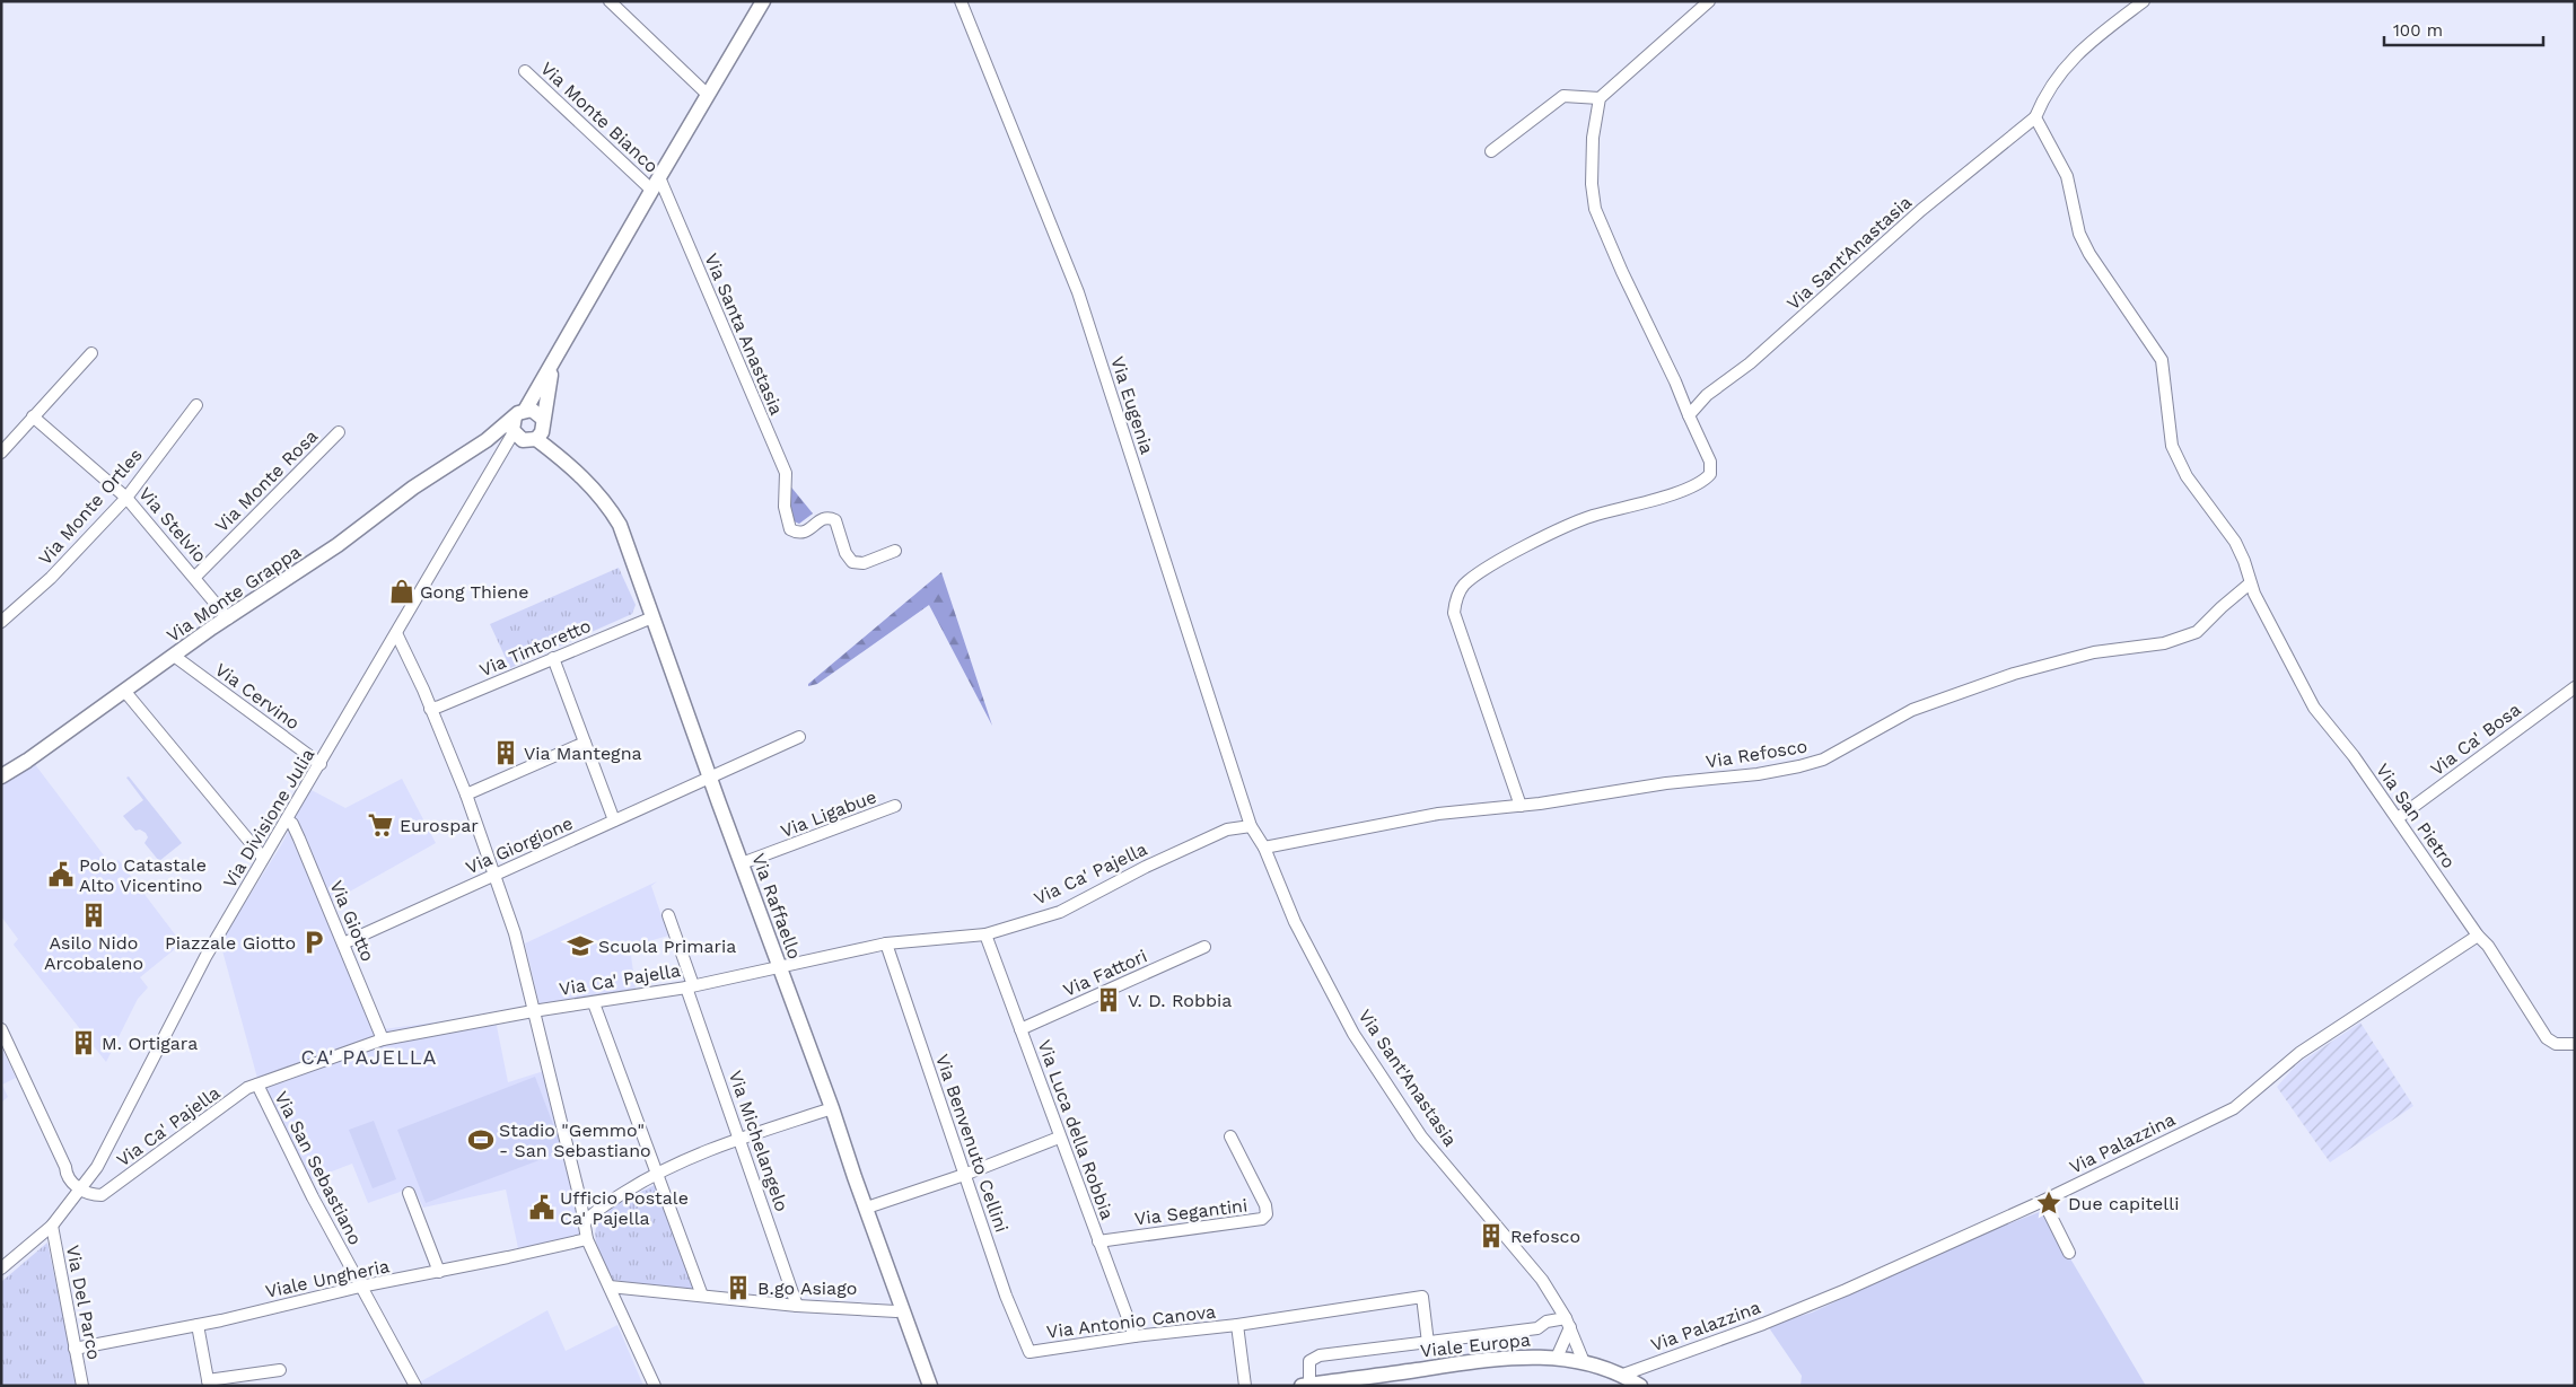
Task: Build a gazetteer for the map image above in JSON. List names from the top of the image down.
{
  "streets": {
    "main road": ["Via Monte Grappa", "Via Raffaello", "Viale Europa"],
    "street": [
      "Via Monte Bianco",
      "Via Sant'Anastasia",
      "Via Santa Anastasia",
      "Via Eugenia",
      "Via Monte Rosa",
      "Via Monte Ortles",
      "Via Stelvio",
      "Via Tintoretto",
      "Via Cervino",
      "Via Ca' Bosa",
      "Via Refosco",
      "Via Ligabue",
      "Via San Pietro",
      "Via Divisione Julia",
      "Via Giorgione",
      "Via Ca' Pajella",
      "Via Giotto",
      "Via Fattori",
      "Via Luca della Robbia",
      "Via Michelangelo",
      "Via Benvenuto Cellini",
      "Via Palazzina",
      "Via San Sebastiano",
      "Via Segantini",
      "Viale Ungheria",
      "Via Del Parco",
      "Via Antonio Canova"
    ]
  },
  "crossings": [
    ["Via Monte Bianco", "Via Santa Anastasia"],
    ["Via Sant'Anastasia", "Via Eugenia"],
    ["Via Sant'Anastasia", "Via Refosco"],
    ["Via Sant'Anastasia", "Via Ca' Pajella"],
    ["Via Sant'Anastasia", "Viale Europa"],
    ["Via Eugenia", "Via Ca' Pajella"],
    ["Via Monte Rosa", "Via Stelvio"],
    ["Via Monte Ortles", "Via Stelvio"],
    ["Via Stelvio", "Via Monte Grappa"],
    ["Via Monte Grappa", "Via Cervino"],
    ["Via Monte Grappa", "Via Divisione Julia"],
    ["Via Monte Grappa", "Via Raffaello"],
    ["Via Tintoretto", "Via Raffaello"],
    ["Via Cervino", "Via Divisione Julia"],
    ["Via Ca' Bosa", "Via San Pietro"],
    ["Via Refosco", "Via San Pietro"],
    ["Via Ligabue", "Via Raffaello"],
    ["Via San Pietro", "Via Palazzina"],
    ["Via Divisione Julia", "Via Ca' Pajella"],
    ["Via Divisione Julia", "Via Raffaello"],
    ["Via Divisione Julia", "Via Giotto"],
    ["Via Divisione Julia", "Via Del Parco"],
    ["Via Giorgione", "Via Raffaello"],
    ["Via Giorgione", "Via Giotto"],
    ["Via Ca' Pajella", "Via Raffaello"],
    ["Via Ca' Pajella", "Via Giotto"],
    ["Via Ca' Pajella", "Via Luca della Robbia"],
    ["Via Ca' Pajella", "Via Michelangelo"],
    ["Via Ca' Pajella", "Via Benvenuto Cellini"],
    ["Via Ca' Pajella", "Via San Sebastiano"],
    ["Via Fattori", "Via Luca della Robbia"],
    ["Via Luca della Robbia", "Via Segantini"],
    ["Via Luca della Robbia", "Via Antonio Canova"],
    ["Via Benvenuto Cellini", "Via Antonio Canova"],
    ["Via Palazzina", "Viale Europa"],
    ["Via San Sebastiano", "Viale Ungheria"],
    ["Viale Ungheria", "Via Del Parco"],
    ["Via Antonio Canova", "Viale Europa"]
  ],
  "districts": ["CA' PAJELLA"],
  "places": {
    "shop": ["Gong Thiene"],
    "building": [
      "Via Mantegna",
      "Asilo Nido Arcobaleno",
      "V. D. Robbia",
      "M. Ortigara",
      "Refosco",
      "B.go Asiago"
    ],
    "supermarket": ["Eurospar"],
    "public building": ["Polo Catastale Alto Vicentino", "Ufficio Postale Ca' Pajella"],
    "parking": ["Piazzale Giotto"],
    "school or university": ["Scuola Primaria"],
    "sports": ["Stadio \"Gemmo\" - San Sebastiano"],
    "place": ["Due capitelli"]
  },
  "scale_bar": "100 m"
}
